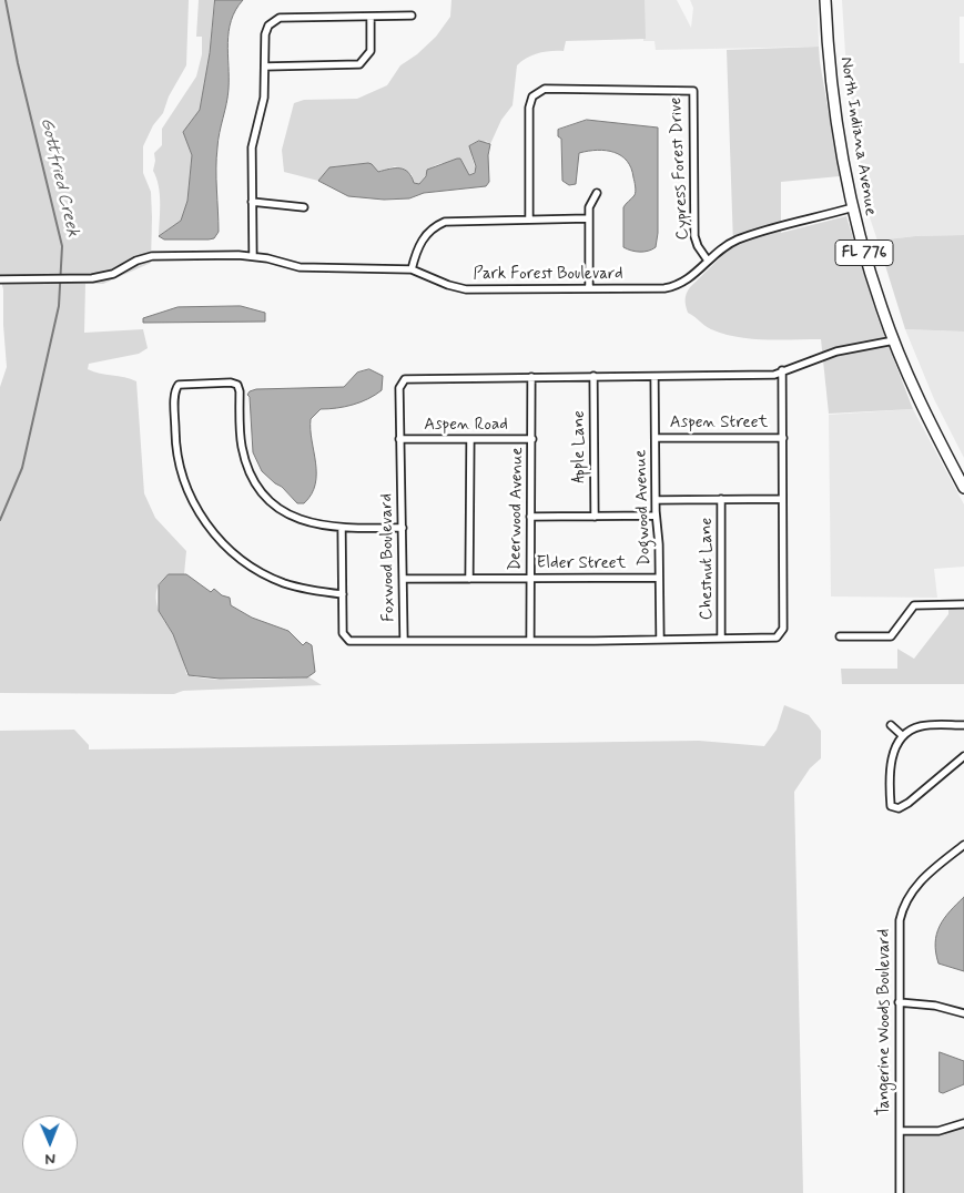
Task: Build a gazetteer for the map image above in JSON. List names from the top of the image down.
{
  "streets": {
    "main road": ["North Indiana Avenue", "FL 776"],
    "street": [
      "Cypress Forest Drive",
      "Park Forest Boulevard",
      "Aspen Street",
      "Aspen Road",
      "Apple Lane",
      "Dogwood Avenue",
      "Deerwood Avenue",
      "Foxwood Boulevard",
      "Elder Street",
      "Chestnut Lane",
      "Tangerine Woods Boulevard"
    ]
  },
  "crossings": [
    ["North Indiana Avenue", "Park Forest Boulevard"],
    ["North Indiana Avenue", "Foxwood Boulevard"],
    ["Cypress Forest Drive", "Park Forest Boulevard"],
    ["Aspen Street", "Dogwood Avenue"],
    ["Aspen Street", "Foxwood Boulevard"],
    ["Aspen Road", "Deerwood Avenue"],
    ["Aspen Road", "Foxwood Boulevard"],
    ["Apple Lane", "Foxwood Boulevard"],
    ["Dogwood Avenue", "Foxwood Boulevard"],
    ["Dogwood Avenue", "Elder Street"],
    ["Deerwood Avenue", "Foxwood Boulevard"],
    ["Deerwood Avenue", "Elder Street"],
    ["Foxwood Boulevard", "Elder Street"],
    ["Foxwood Boulevard", "Chestnut Lane"]
  ],
  "water": ["Gottfried Creek"],
  "north": "bottom"
}
